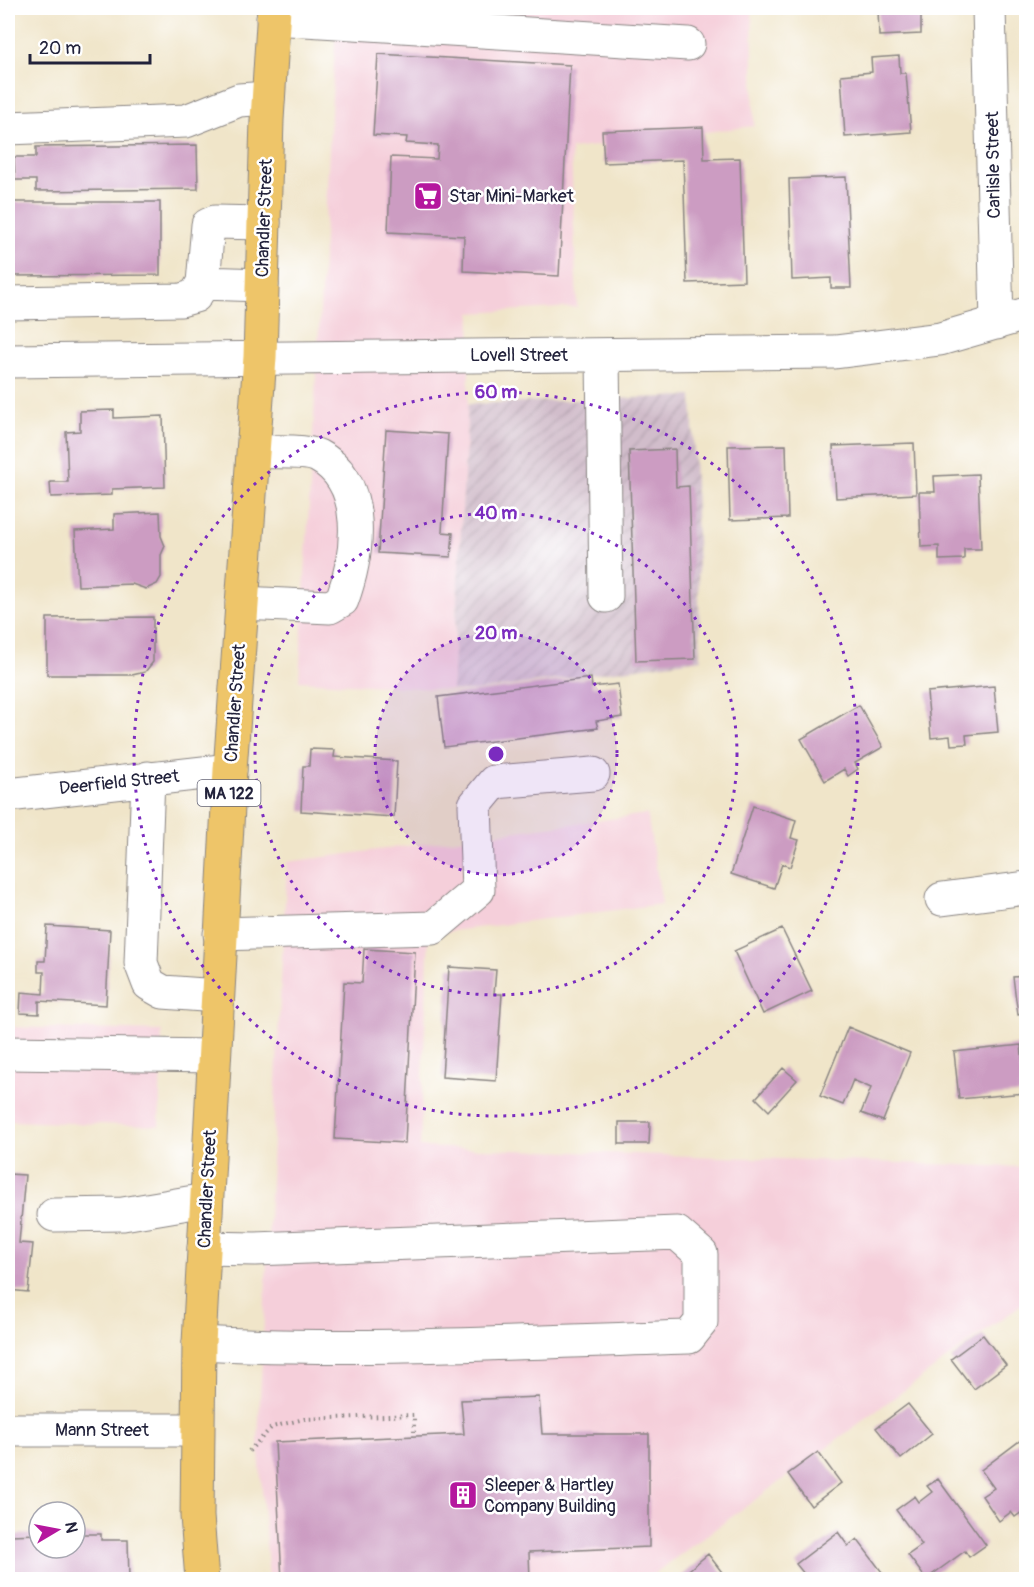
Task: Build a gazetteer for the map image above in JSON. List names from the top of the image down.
{
  "streets": {
    "main road": ["Chandler Street", "MA 122"],
    "street": [
      "Carlisle Street",
      "Lovell Street",
      "Deerfield Street",
      "Mann Street"
    ]
  },
  "crossings": [
    ["Carlisle Street", "Lovell Street"],
    ["Chandler Street", "Lovell Street"],
    ["Chandler Street", "Deerfield Street"],
    ["Chandler Street", "Mann Street"]
  ],
  "places": {
    "supermarket": ["Star Mini-Market"],
    "building": ["Sleeper & Hartley Company Building"]
  },
  "scale_bar": "20 m",
  "north": "right",
  "rings": ["60 m", "40 m", "20 m"]
}
